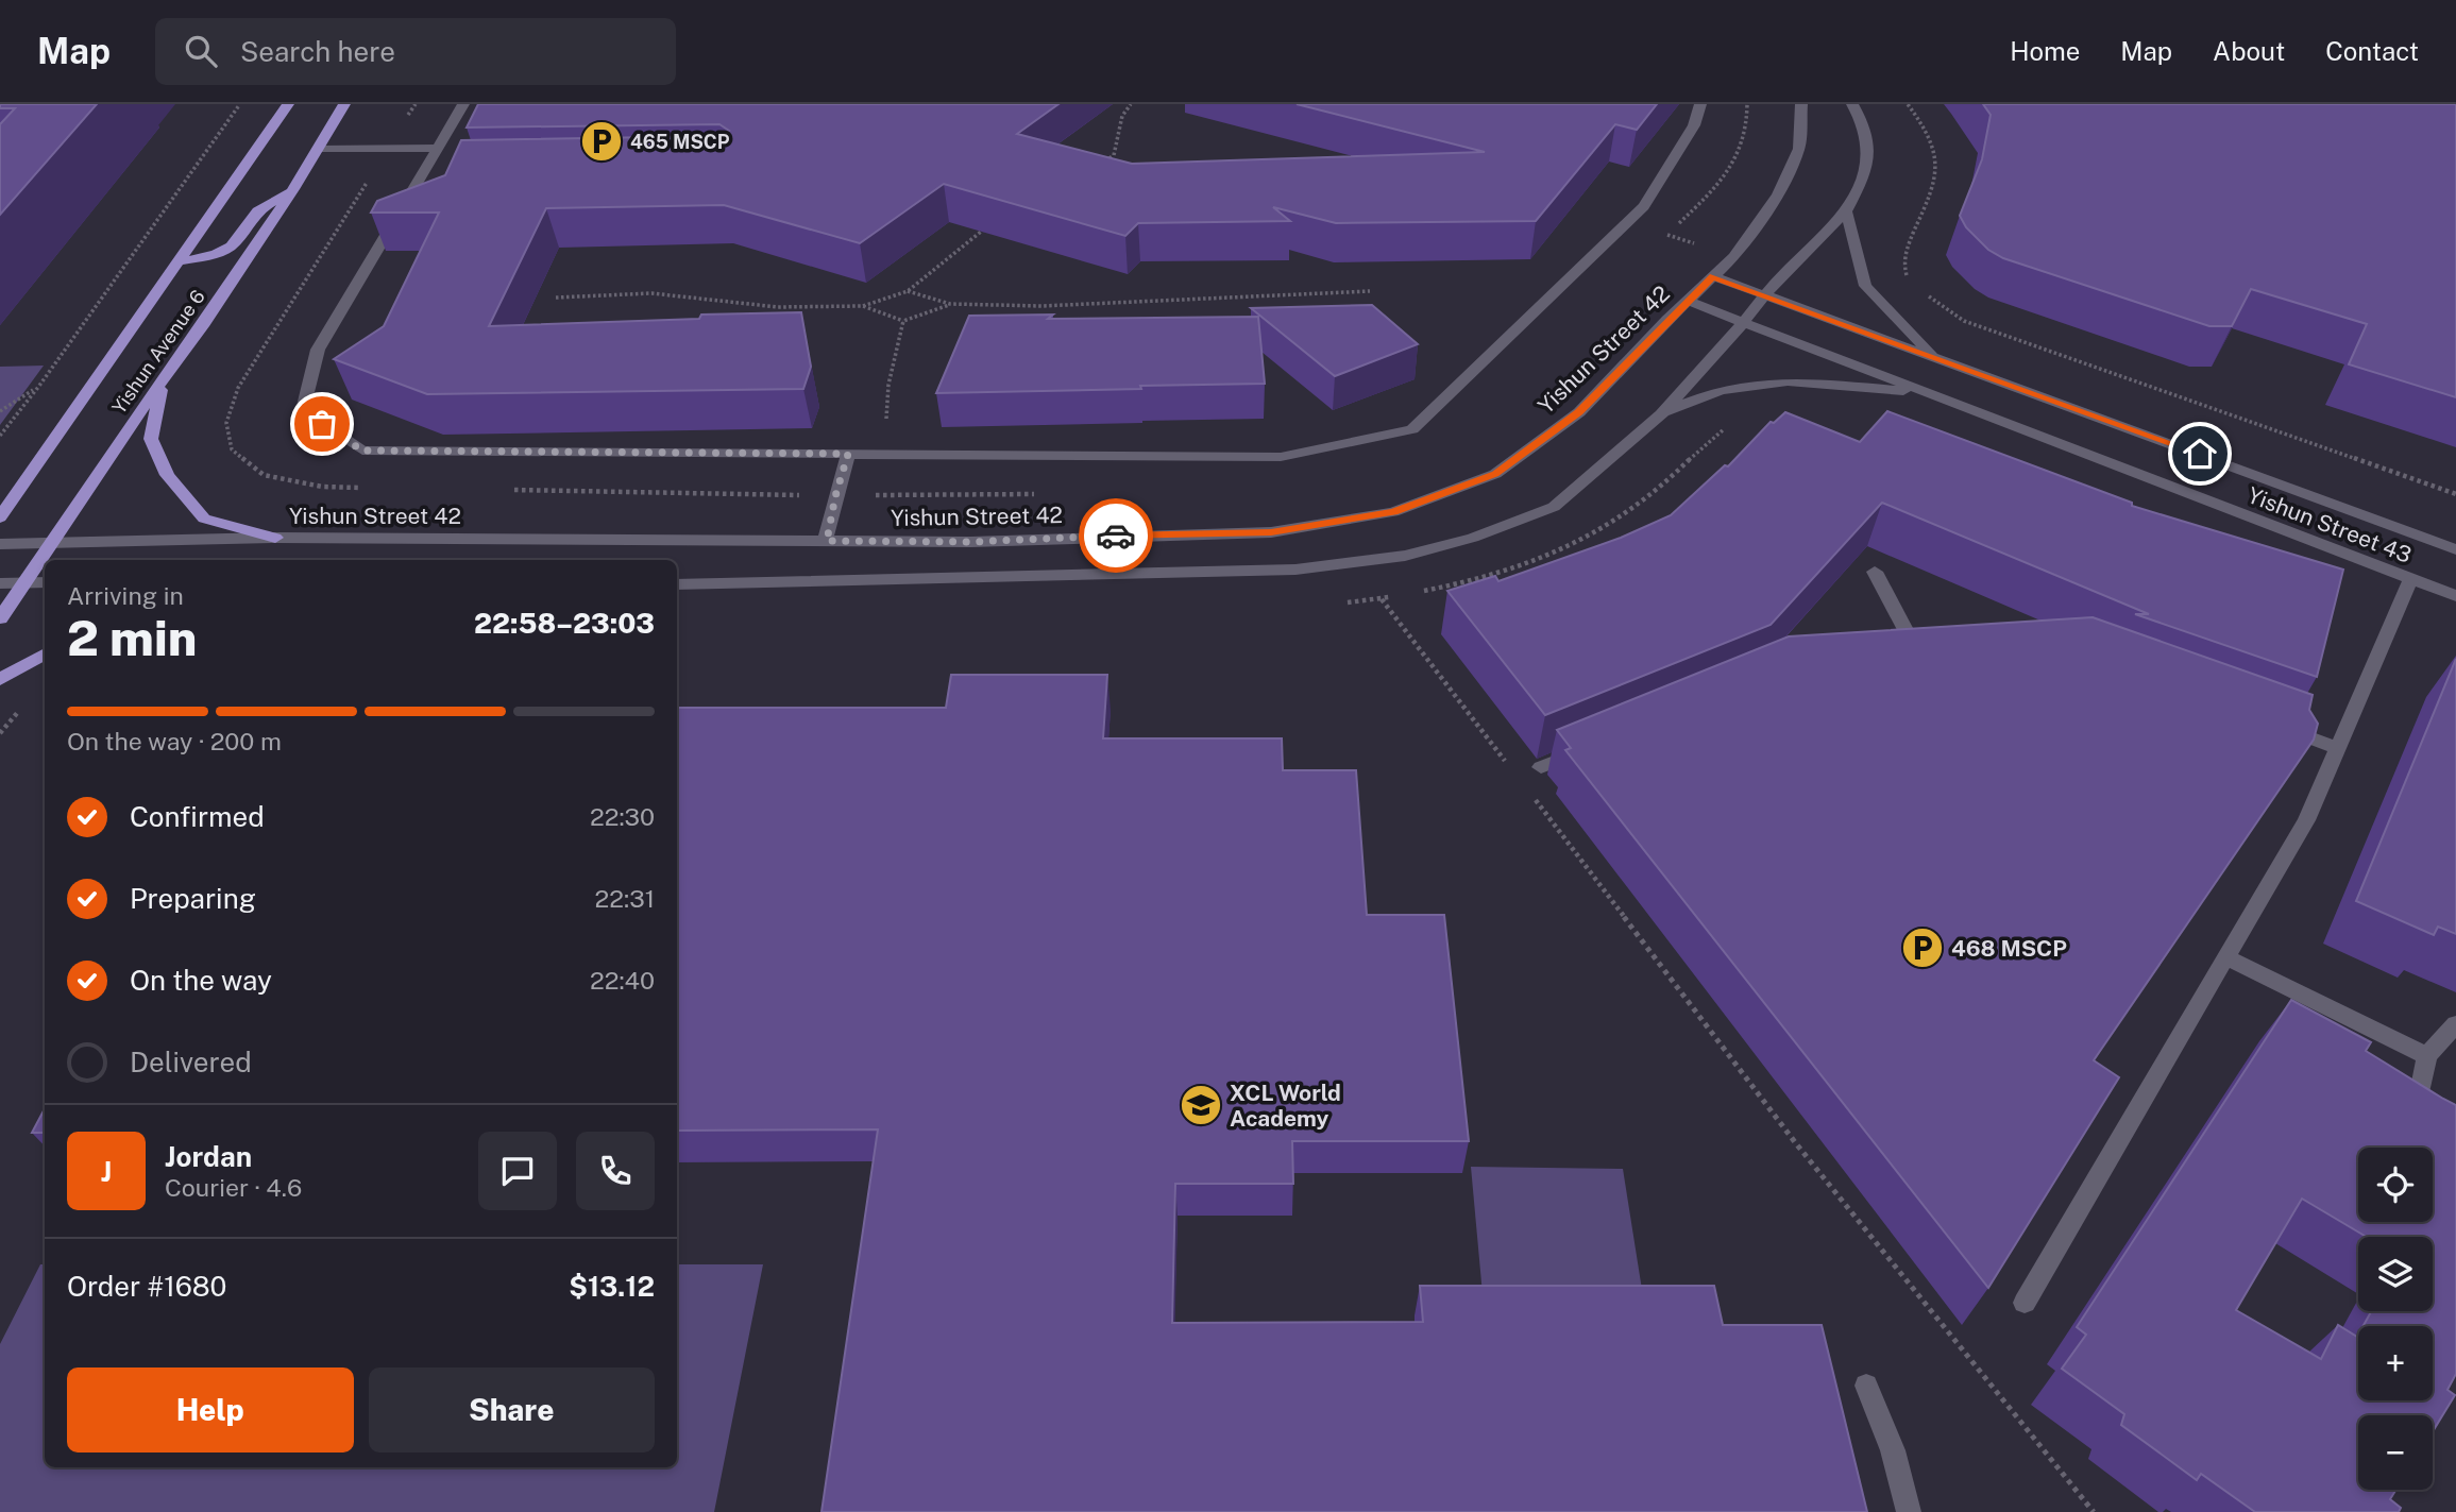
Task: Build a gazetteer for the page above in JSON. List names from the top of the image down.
{
  "streets": {
    "main road": ["Yishun Avenue 6"],
    "street": ["Yishun Street 42", "Yishun Street 43"]
  },
  "crossings": [
    ["Yishun Street 42", "Yishun Avenue 6"],
    ["Yishun Street 42", "Yishun Street 43"]
  ],
  "places": {
    "parking": ["465 MSCP", "468 MSCP"],
    "school or university": ["XCL World Academy"]
  },
  "page": {
    "header": "Map",
    "search": "Search here",
    "nav": [
      "Home",
      "Map",
      "About",
      "Contact"
    ],
    "heading": ["2 min", "Arriving in", "22:58–23:03"],
    "panel": [
      "Jordan",
      "Courier · 4.6",
      "Order #1680",
      "$13.12"
    ],
    "bar": "On the way · 200 m",
    "list": [
      ["Confirmed", "22:30"],
      ["Preparing", "22:31"],
      ["On the way", "22:40"],
      "Delivered"
    ],
    "round": "J",
    "map_buttons": ["+", "−"],
    "buttons": ["Help", "Share"]
  }
}
